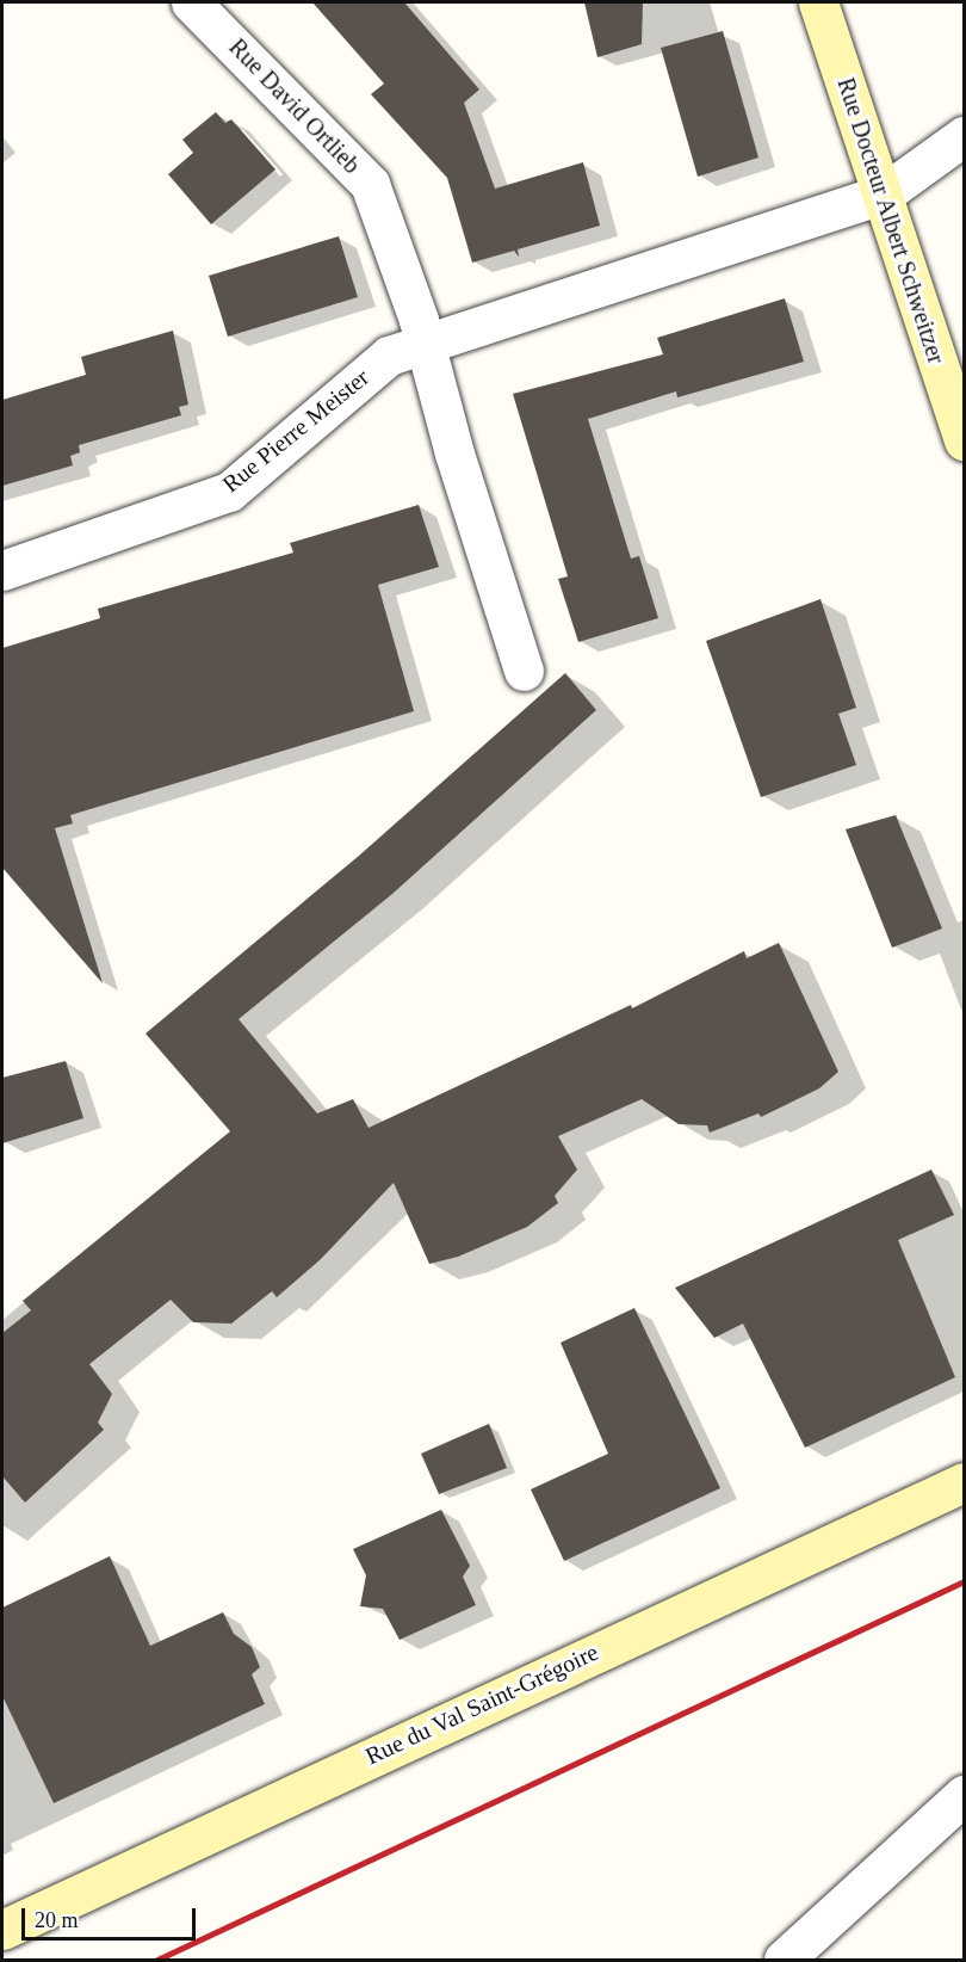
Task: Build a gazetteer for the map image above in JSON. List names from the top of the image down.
{
  "streets": {
    "street": [
      "Rue David Ortlieb",
      "Rue Docteur Albert Schweitzer",
      "Rue Pierre Meister",
      "Rue du Val Saint-Grégoire"
    ]
  },
  "crossings": [
    ["Rue David Ortlieb", "Rue Pierre Meister"],
    ["Rue Docteur Albert Schweitzer", "Rue Pierre Meister"]
  ],
  "scale_bar": "20 m"
}
